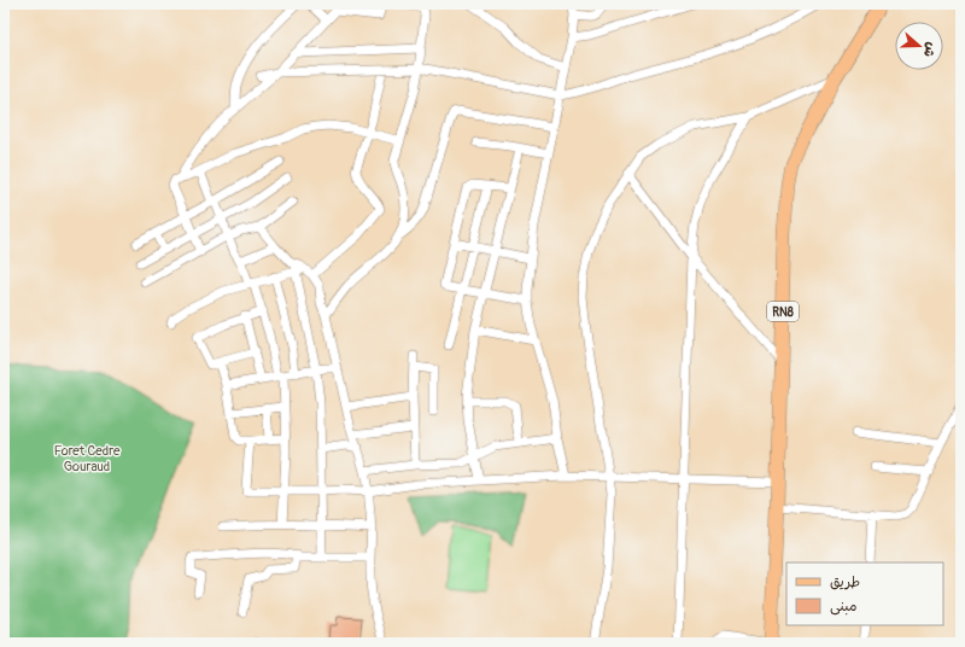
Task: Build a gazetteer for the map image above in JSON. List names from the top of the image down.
{
  "streets": {
    "main road": ["RN8"]
  },
  "parks": ["Foret Cedre Gouraud"],
  "legend": ["طريق", "مبنى"],
  "north": "right"
}
